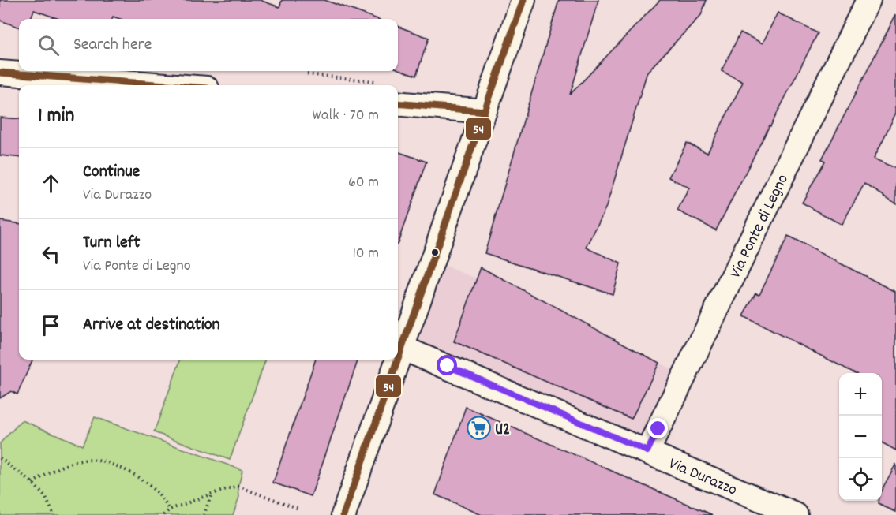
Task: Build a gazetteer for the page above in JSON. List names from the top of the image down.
{
  "streets": {
    "street": ["Via Ponte di Legno", "Via Durazzo"]
  },
  "crossings": [
    ["Via Ponte di Legno", "Via Durazzo"]
  ],
  "places": {
    "supermarket": ["U2"]
  },
  "lines": ["transit line 54"],
  "page": {
    "search": "Search here",
    "heading": ["1 min", "Walk · 70 m"],
    "list": [
      ["Continue", "Via Durazzo", "60 m"],
      ["Turn left", "Via Ponte di Legno", "10 m"],
      "Arrive at destination"
    ],
    "map_buttons": ["+", "−"]
  }
}
